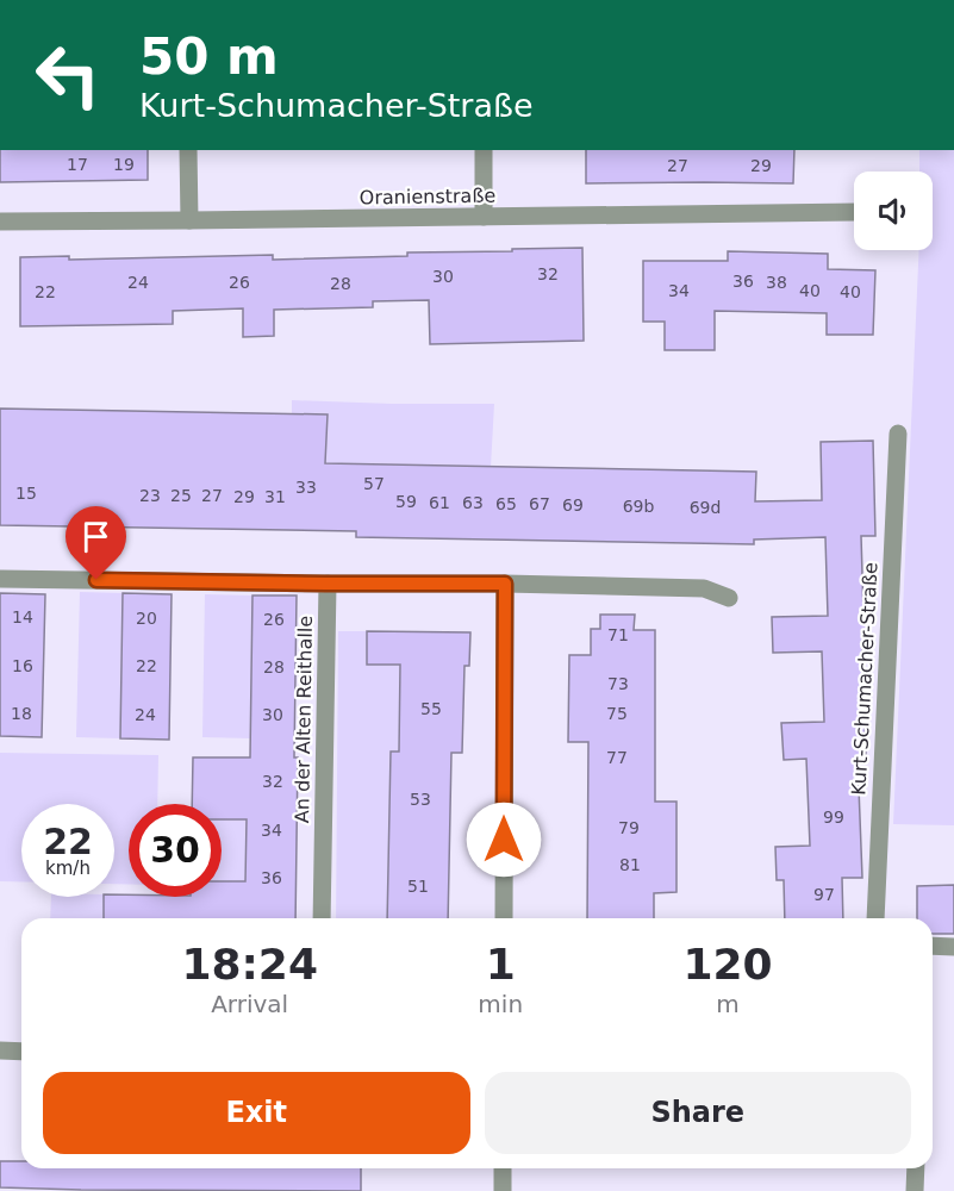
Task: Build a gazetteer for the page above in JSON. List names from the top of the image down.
{
  "streets": {
    "street": ["Oranienstraße", "Kurt-Schumacher-Straße", "An der Alten Reithalle"]
  },
  "house_numbers": [
    "17",
    "19",
    "27",
    "29",
    "32",
    "30",
    "36",
    "24",
    "26",
    "38",
    "28",
    "34",
    "40",
    "22",
    "40",
    "57",
    "33",
    "15",
    "23",
    "25",
    "27",
    "29",
    "31",
    "59",
    "61",
    "63",
    "65",
    "67",
    "69",
    "69b",
    "69d",
    "14",
    "20",
    "26",
    "71",
    "16",
    "22",
    "28",
    "73",
    "55",
    "18",
    "75",
    "24",
    "30",
    "77",
    "32",
    "53",
    "99",
    "79",
    "34",
    "81",
    "36",
    "51",
    "97"
  ],
  "page": {
    "turn": ["50 m", "Kurt-Schumacher-Straße"],
    "speed": "22 km/h",
    "limit": "30",
    "eta": [
      "18:24",
      "Arrival",
      "1",
      "min",
      "120",
      "m"
    ],
    "buttons": ["Exit", "Share"]
  }
}
